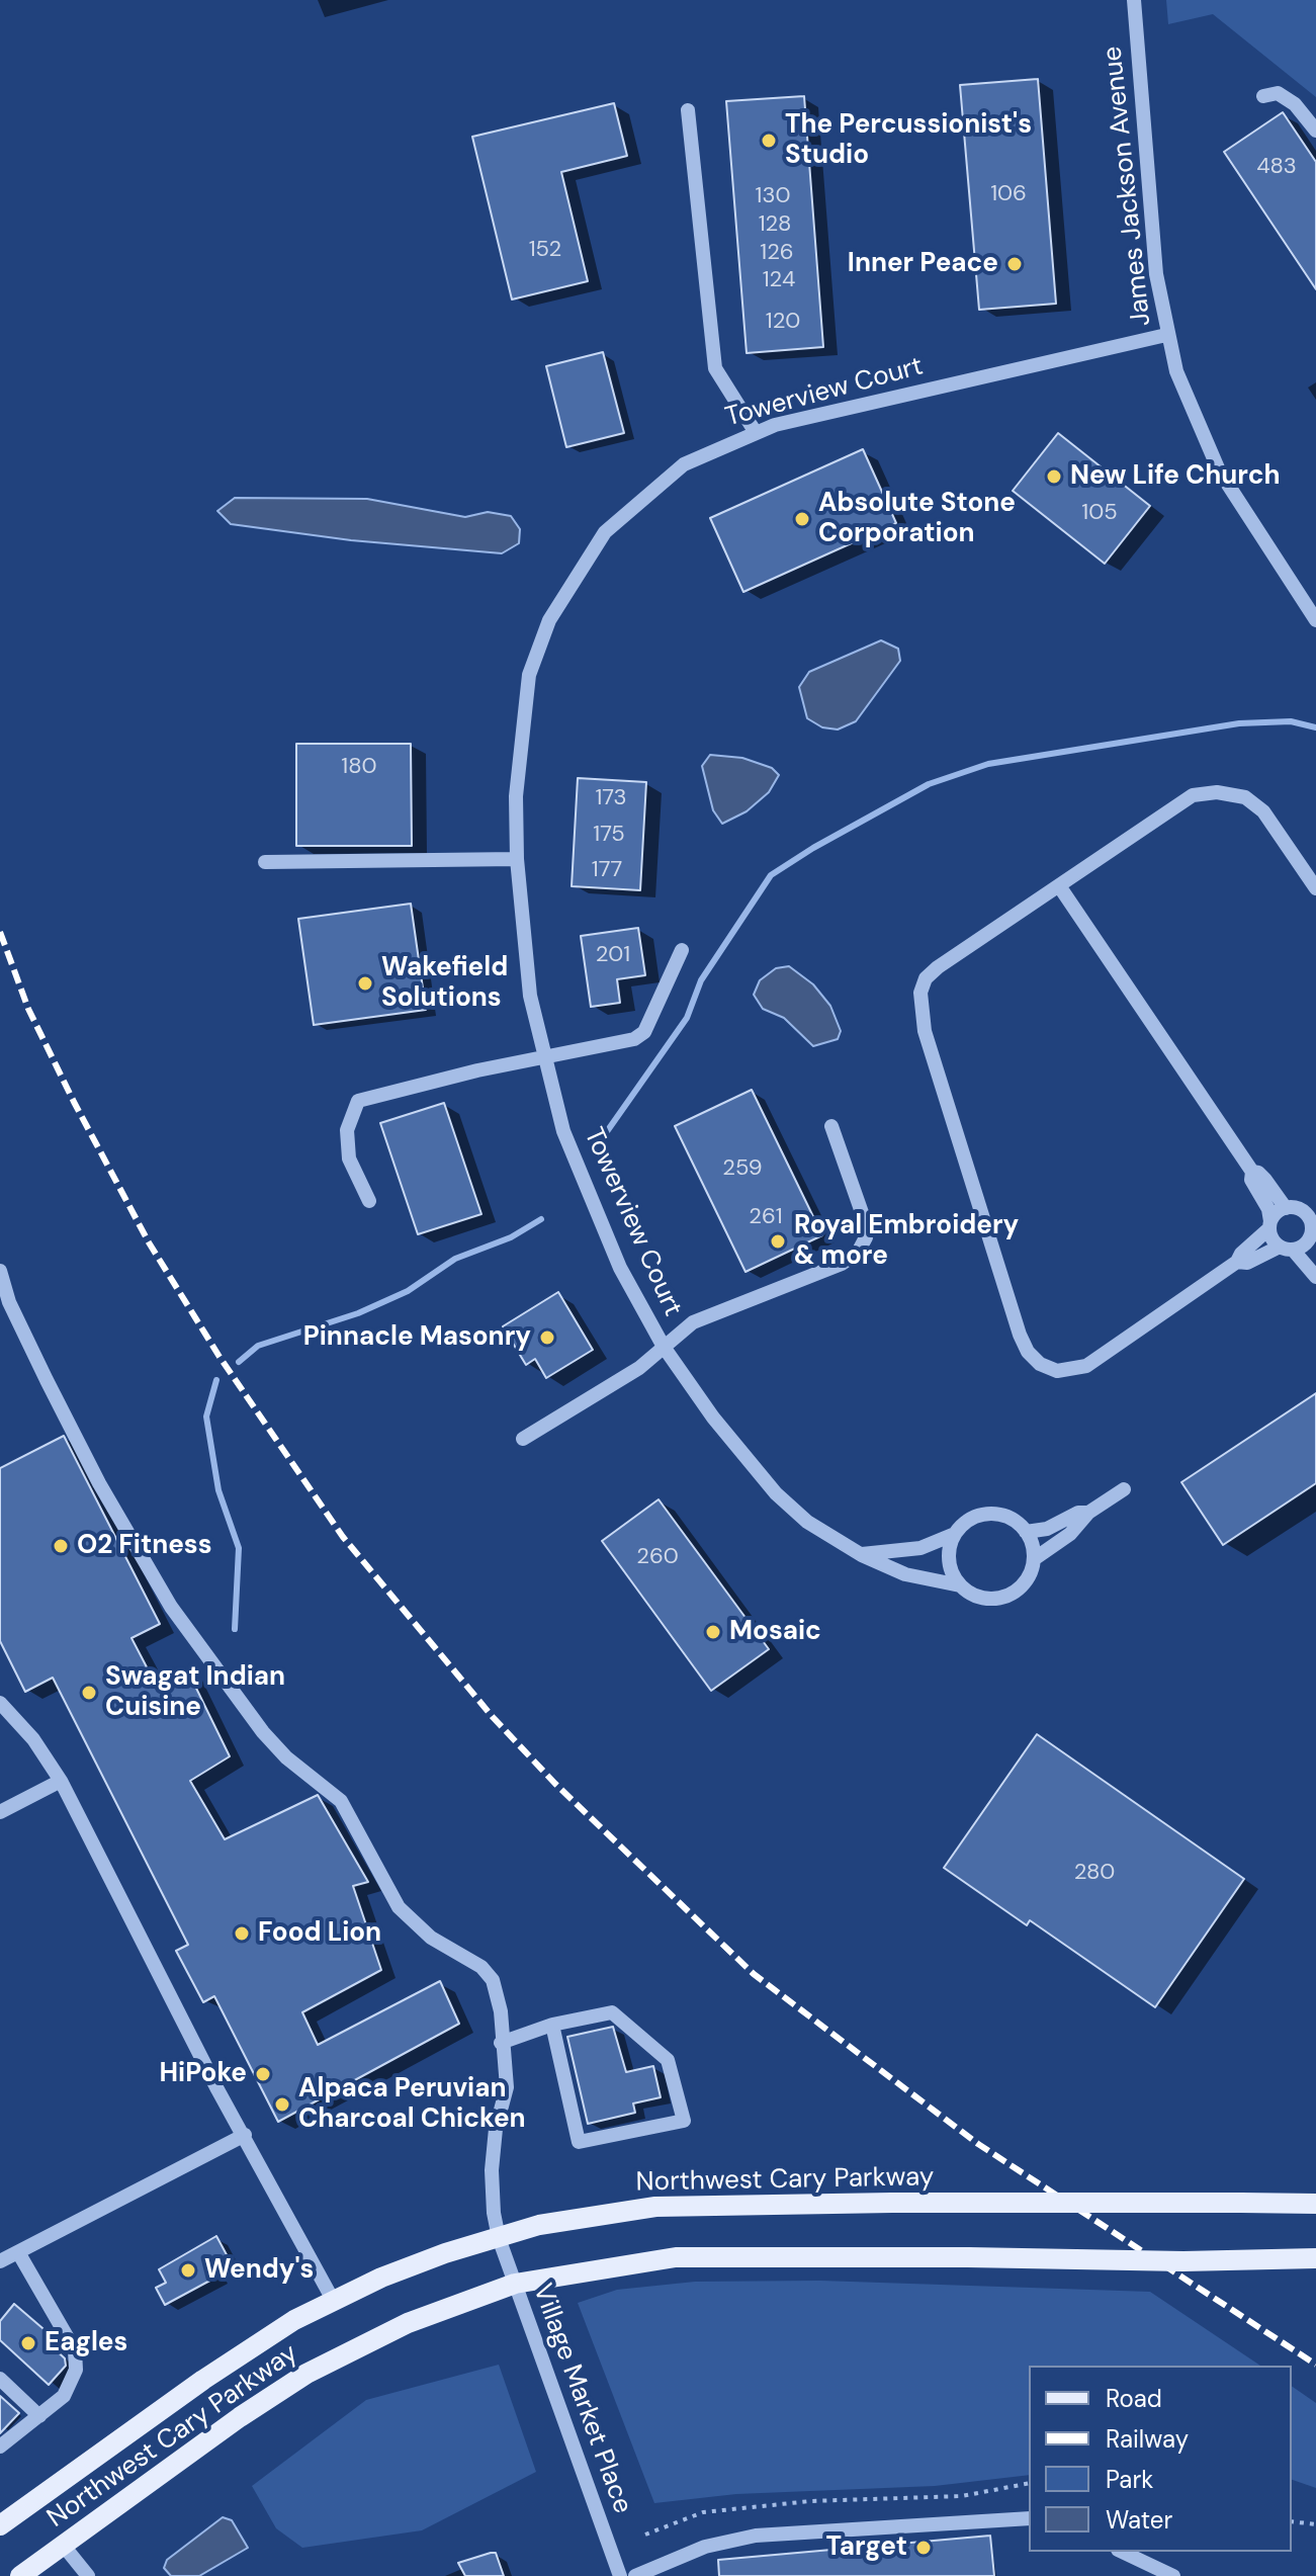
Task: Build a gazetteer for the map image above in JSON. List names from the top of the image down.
{
  "streets": {
    "main road": ["Northwest Cary Parkway"],
    "street": ["James Jackson Avenue", "Towerview Court", "Village Market Place"]
  },
  "crossings": [
    ["James Jackson Avenue", "Towerview Court"],
    ["Northwest Cary Parkway", "Village Market Place"]
  ],
  "places": [
    "The Percussionist's Studio",
    "Inner Peace",
    "New Life Church",
    "Absolute Stone Corporation",
    "Wakefield Solutions",
    "Royal Embroidery & more",
    "Pinnacle Masonry",
    "O2 Fitness",
    "Mosaic",
    "Swagat Indian Cuisine",
    "Food Lion",
    "HiPoke",
    "Alpaca Peruvian Charcoal Chicken",
    "Wendy's",
    "Eagles",
    "Target"
  ],
  "house_numbers": [
    "483",
    "106",
    "130",
    "128",
    "152",
    "126",
    "124",
    "120",
    "105",
    "180",
    "173",
    "175",
    "177",
    "201",
    "259",
    "261",
    "260",
    "280"
  ],
  "legend": [
    "Road",
    "Railway",
    "Park",
    "Water"
  ]
}
